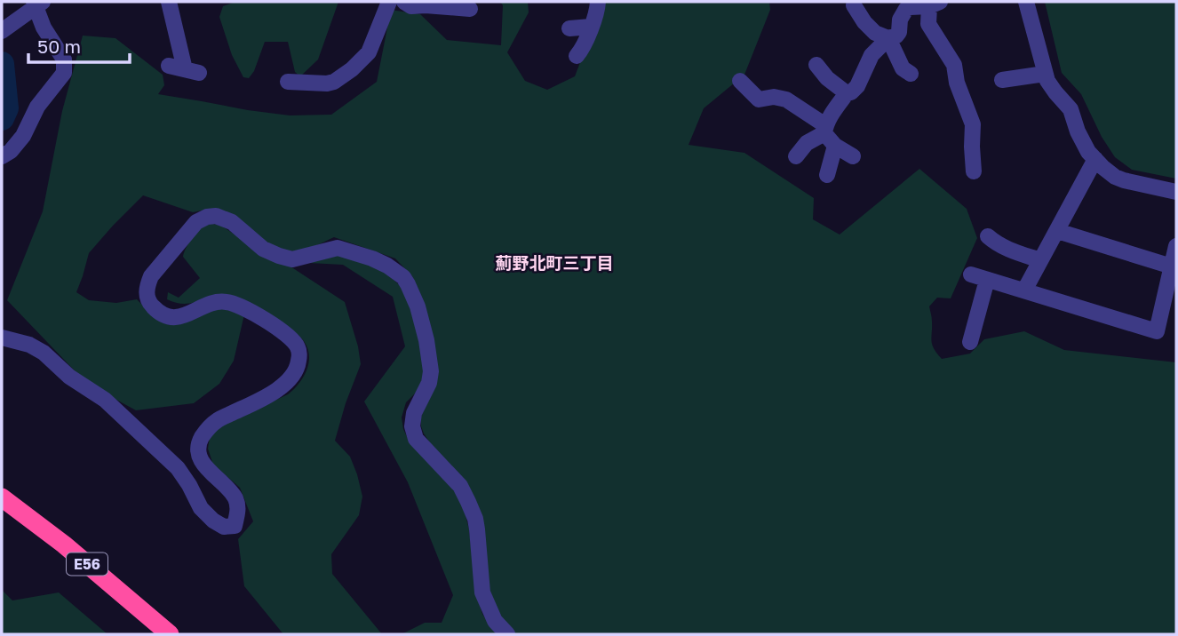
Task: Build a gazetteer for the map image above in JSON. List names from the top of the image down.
{
  "streets": {
    "highway": ["E56"]
  },
  "districts": ["薊野北町三丁目"],
  "scale_bar": "50 m"
}
